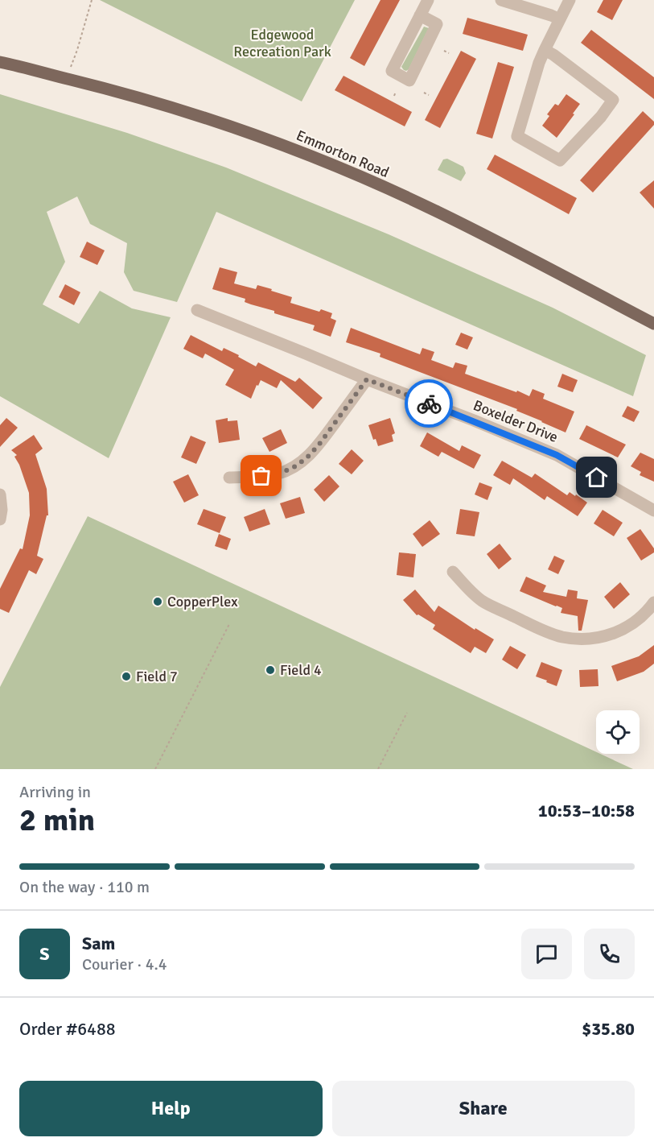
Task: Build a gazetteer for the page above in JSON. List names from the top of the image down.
{
  "streets": {
    "main road": ["Emmorton Road"],
    "street": ["Boxelder Drive"]
  },
  "parks": ["Edgewood Recreation Park"],
  "places": ["CopperPlex", "Field 4", "Field 7"],
  "page": {
    "heading": ["2 min", "Arriving in", "10:53–10:58"],
    "panel": [
      "Sam",
      "Courier · 4.4",
      "Order #6488",
      "$35.80"
    ],
    "bar": "On the way · 110 m",
    "round": "S",
    "buttons": ["Help", "Share"]
  }
}
